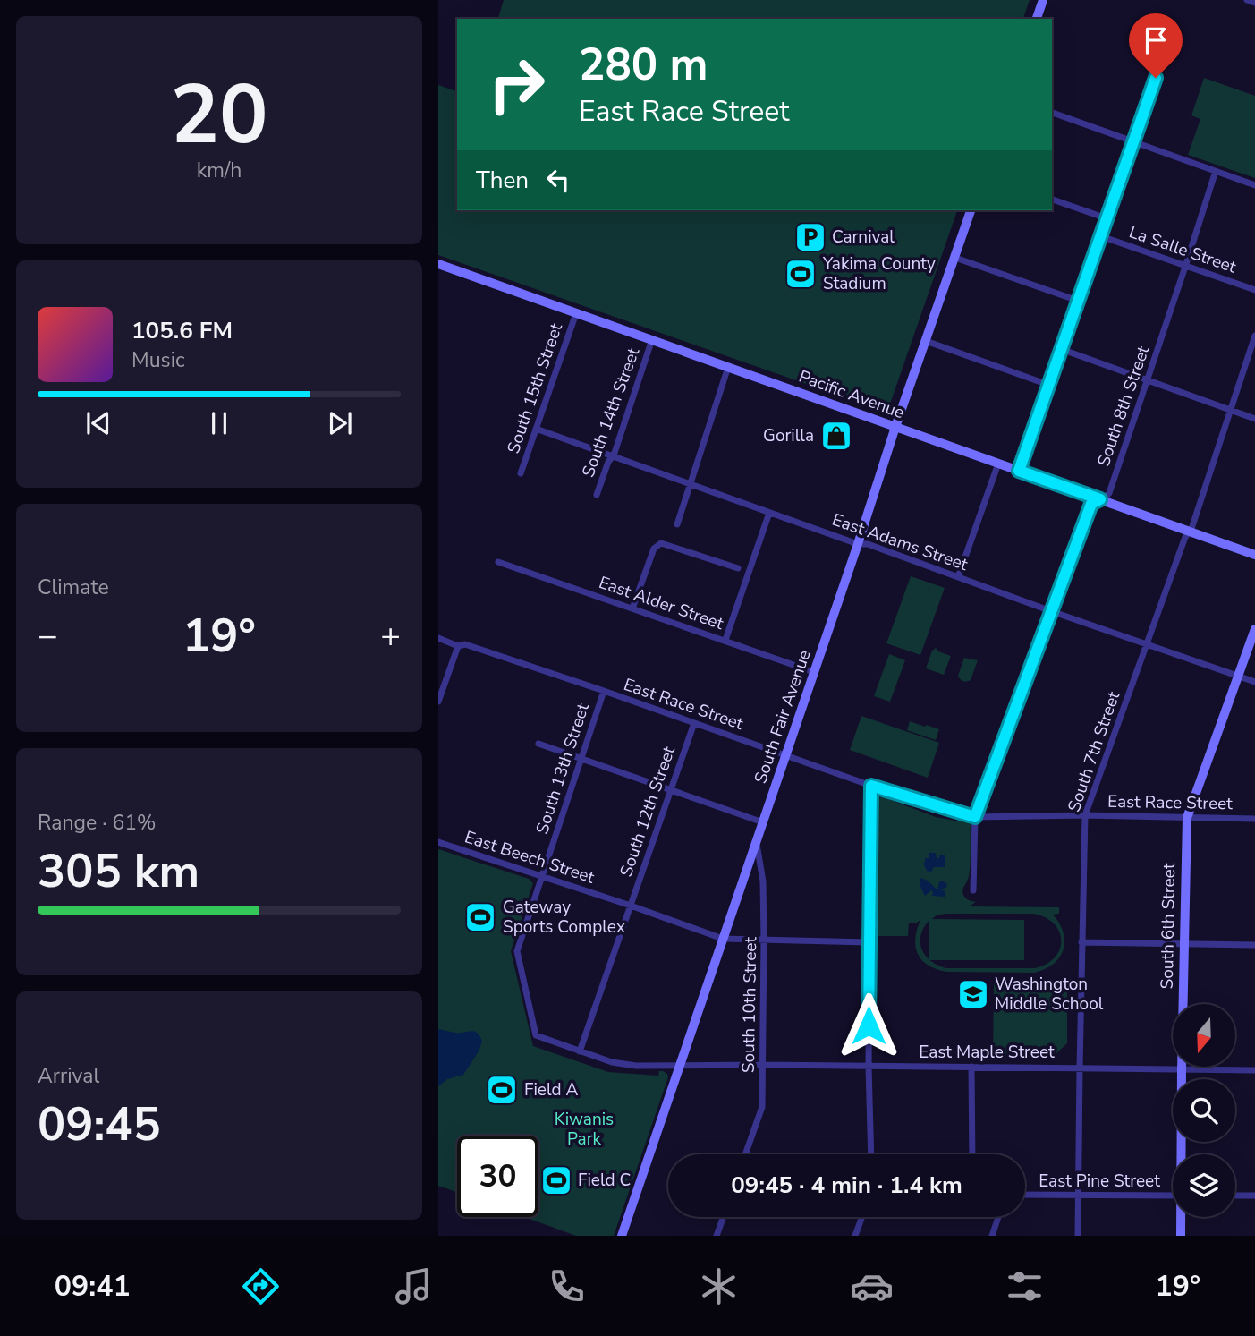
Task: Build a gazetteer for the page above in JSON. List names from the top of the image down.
{
  "streets": {
    "street": [
      "La Salle Street",
      "South 15th Street",
      "Pacific Avenue",
      "South 8th Street",
      "South 14th Street",
      "East Adams Street",
      "East Alder Street",
      "East Race Street",
      "South Fair Avenue",
      "South 7th Street",
      "South 13th Street",
      "South 12th Street",
      "East Beech Street",
      "South 6th Street",
      "South 10th Street",
      "East Maple Street",
      "East Pine Street"
    ]
  },
  "crossings": [
    ["La Salle Street", "South 8th Street"],
    ["South 15th Street", "Pacific Avenue"],
    ["South 15th Street", "East Adams Street"],
    ["Pacific Avenue", "South 8th Street"],
    ["Pacific Avenue", "South 14th Street"],
    ["Pacific Avenue", "South Fair Avenue"],
    ["Pacific Avenue", "South 7th Street"],
    ["South 8th Street", "East Adams Street"],
    ["South 8th Street", "East Race Street"],
    ["South 14th Street", "East Adams Street"],
    ["East Adams Street", "South Fair Avenue"],
    ["East Adams Street", "South 7th Street"],
    ["East Adams Street", "South 6th Street"],
    ["East Alder Street", "South Fair Avenue"],
    ["East Race Street", "South Fair Avenue"],
    ["East Race Street", "South 7th Street"],
    ["East Race Street", "South 13th Street"],
    ["East Race Street", "South 12th Street"],
    ["East Race Street", "South 6th Street"],
    ["South Fair Avenue", "East Beech Street"],
    ["South Fair Avenue", "South 10th Street"],
    ["South Fair Avenue", "East Maple Street"],
    ["South 7th Street", "East Maple Street"],
    ["South 7th Street", "East Pine Street"],
    ["South 13th Street", "East Beech Street"],
    ["South 13th Street", "East Maple Street"],
    ["South 12th Street", "East Beech Street"],
    ["South 12th Street", "East Maple Street"],
    ["East Beech Street", "South 10th Street"],
    ["South 6th Street", "East Maple Street"],
    ["South 10th Street", "East Maple Street"]
  ],
  "parks": ["Kiwanis Park"],
  "places": {
    "parking": ["Carnival"],
    "sports": [
      "Yakima County Stadium",
      "Gateway Sports Complex",
      "Field A",
      "Field C"
    ],
    "shop": ["Gorilla"],
    "school or university": ["Washington Middle School"]
  },
  "north": "bottom",
  "page": {
    "tile": [
      ["20", "km/h"],
      "Climate",
      ["Range · 61%", "305 km"],
      ["Arrival", "09:45"]
    ],
    "turn": ["280 m", "East Race Street"],
    "then": "Then",
    "song": ["105.6 FM", "Music"],
    "heat": ["−", "19°", "+"],
    "limit": "30",
    "trip": "09:45 · 4 min · 1.4 km",
    "tabs": ["09:41", "19°"]
  }
}
